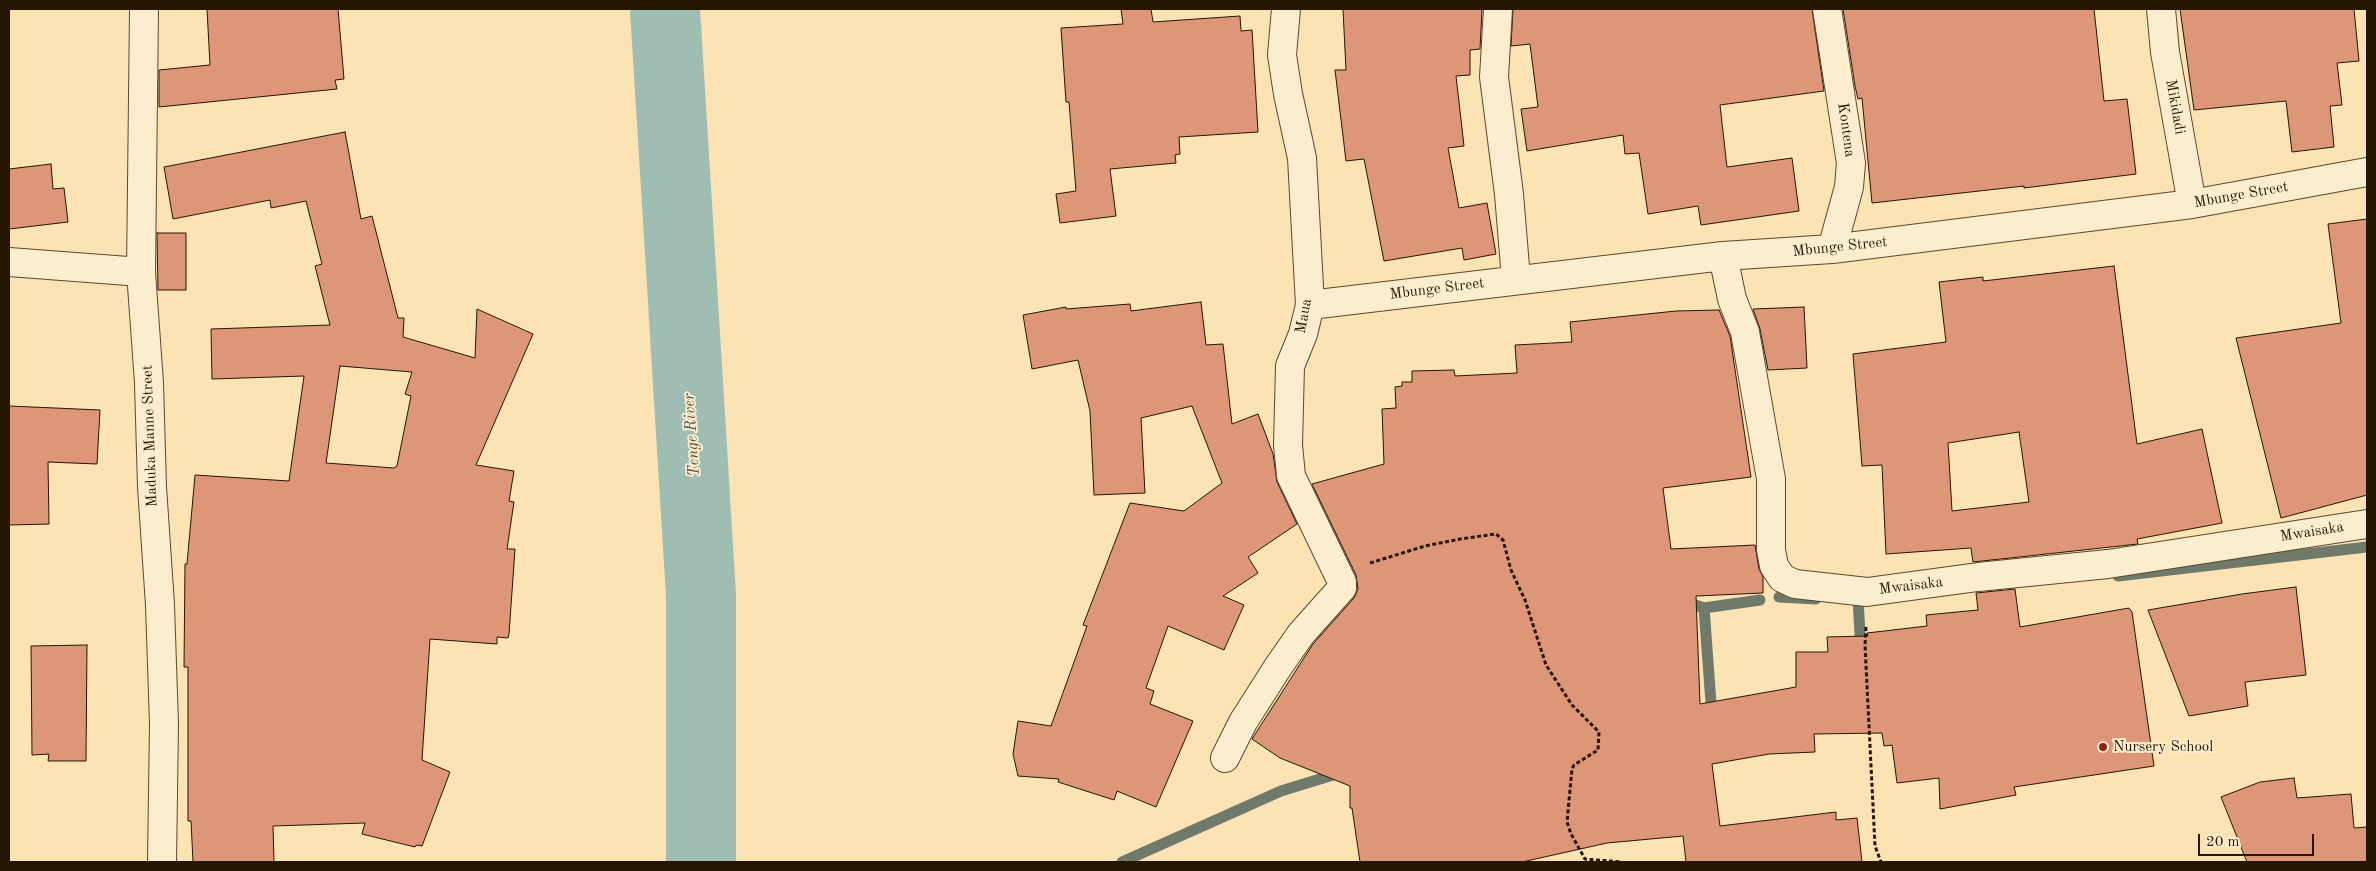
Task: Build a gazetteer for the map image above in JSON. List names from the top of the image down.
{
  "streets": {
    "street": [
      "Mikidadi",
      "Kontena",
      "Mbunge Street",
      "Maua",
      "Maduka Manne Street",
      "Mwaisaka"
    ]
  },
  "crossings": [
    ["Mikidadi", "Mbunge Street"],
    ["Kontena", "Mbunge Street"],
    ["Mbunge Street", "Maua"],
    ["Mbunge Street", "Mwaisaka"]
  ],
  "water": ["Tenge River"],
  "places": ["Nursery School"],
  "scale_bar": "20 m"
}
